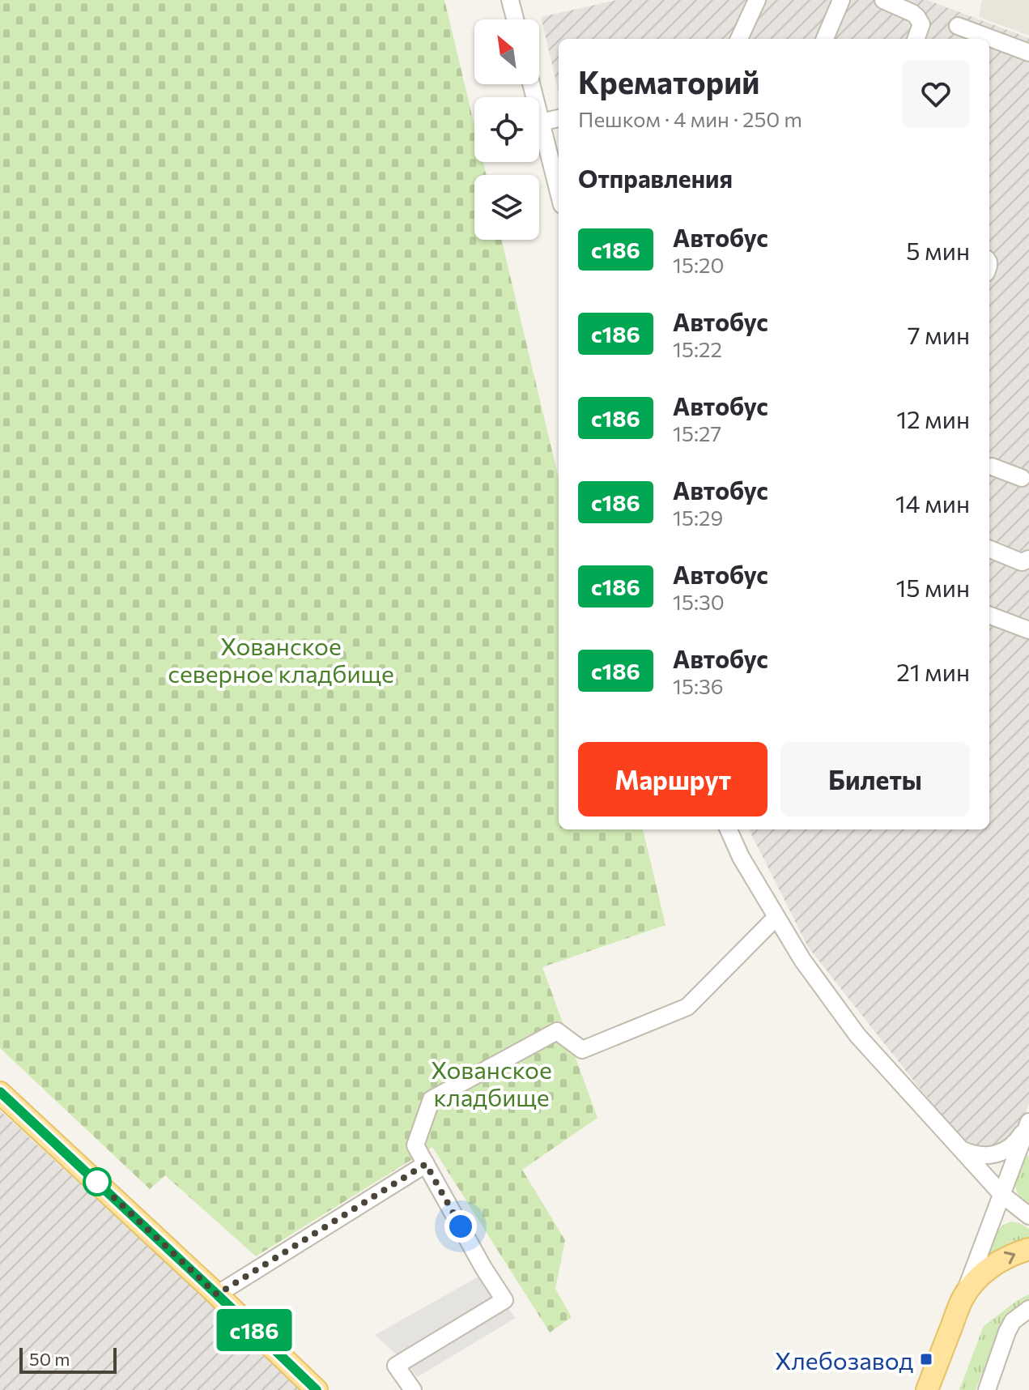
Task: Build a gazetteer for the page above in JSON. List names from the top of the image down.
{
  "parks": ["Хованское северное кладбище", "Хованское кладбище"],
  "places": {
    "transit": ["Хлебозавод"]
  },
  "lines": ["bus line с186"],
  "scale_bar": "50 m",
  "north": "top left",
  "page": {
    "on_map": "с186",
    "heading": [
      ["Крематорий", "Пешком · 4 мин · 250 m"],
      "Отправления"
    ],
    "list": [
      {
        "mark": "с186",
        "name": "Автобус",
        "note": "15:20",
        "value": "5 мин"
      },
      {
        "mark": "с186",
        "name": "Автобус",
        "note": "15:22",
        "value": "7 мин"
      },
      {
        "mark": "с186",
        "name": "Автобус",
        "note": "15:27",
        "value": "12 мин"
      },
      {
        "mark": "с186",
        "name": "Автобус",
        "note": "15:29",
        "value": "14 мин"
      },
      {
        "mark": "с186",
        "name": "Автобус",
        "note": "15:30",
        "value": "15 мин"
      },
      {
        "mark": "с186",
        "name": "Автобус",
        "note": "15:36",
        "value": "21 мин"
      }
    ],
    "buttons": ["Маршрут", "Билеты"],
    "scale": "50 m"
  }
}
